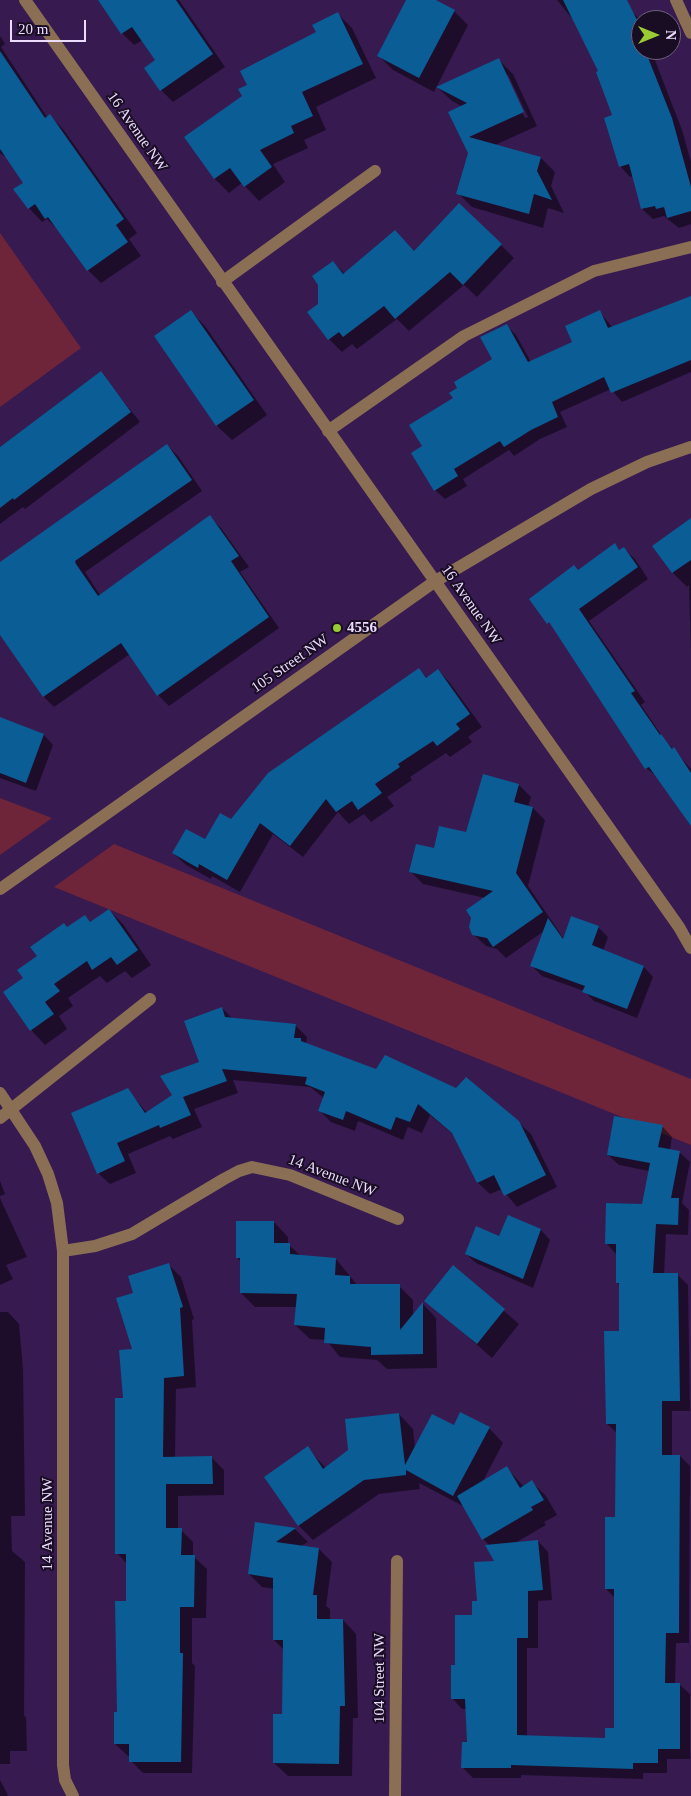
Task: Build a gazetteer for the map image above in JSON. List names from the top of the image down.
{
  "streets": {
    "street": [
      "16 Avenue NW",
      "105 Street NW",
      "14 Avenue NW",
      "104 Street NW"
    ]
  },
  "crossings": [
    ["16 Avenue NW", "105 Street NW"]
  ],
  "places": ["4556"],
  "scale_bar": "20 m",
  "north": "right"
}
